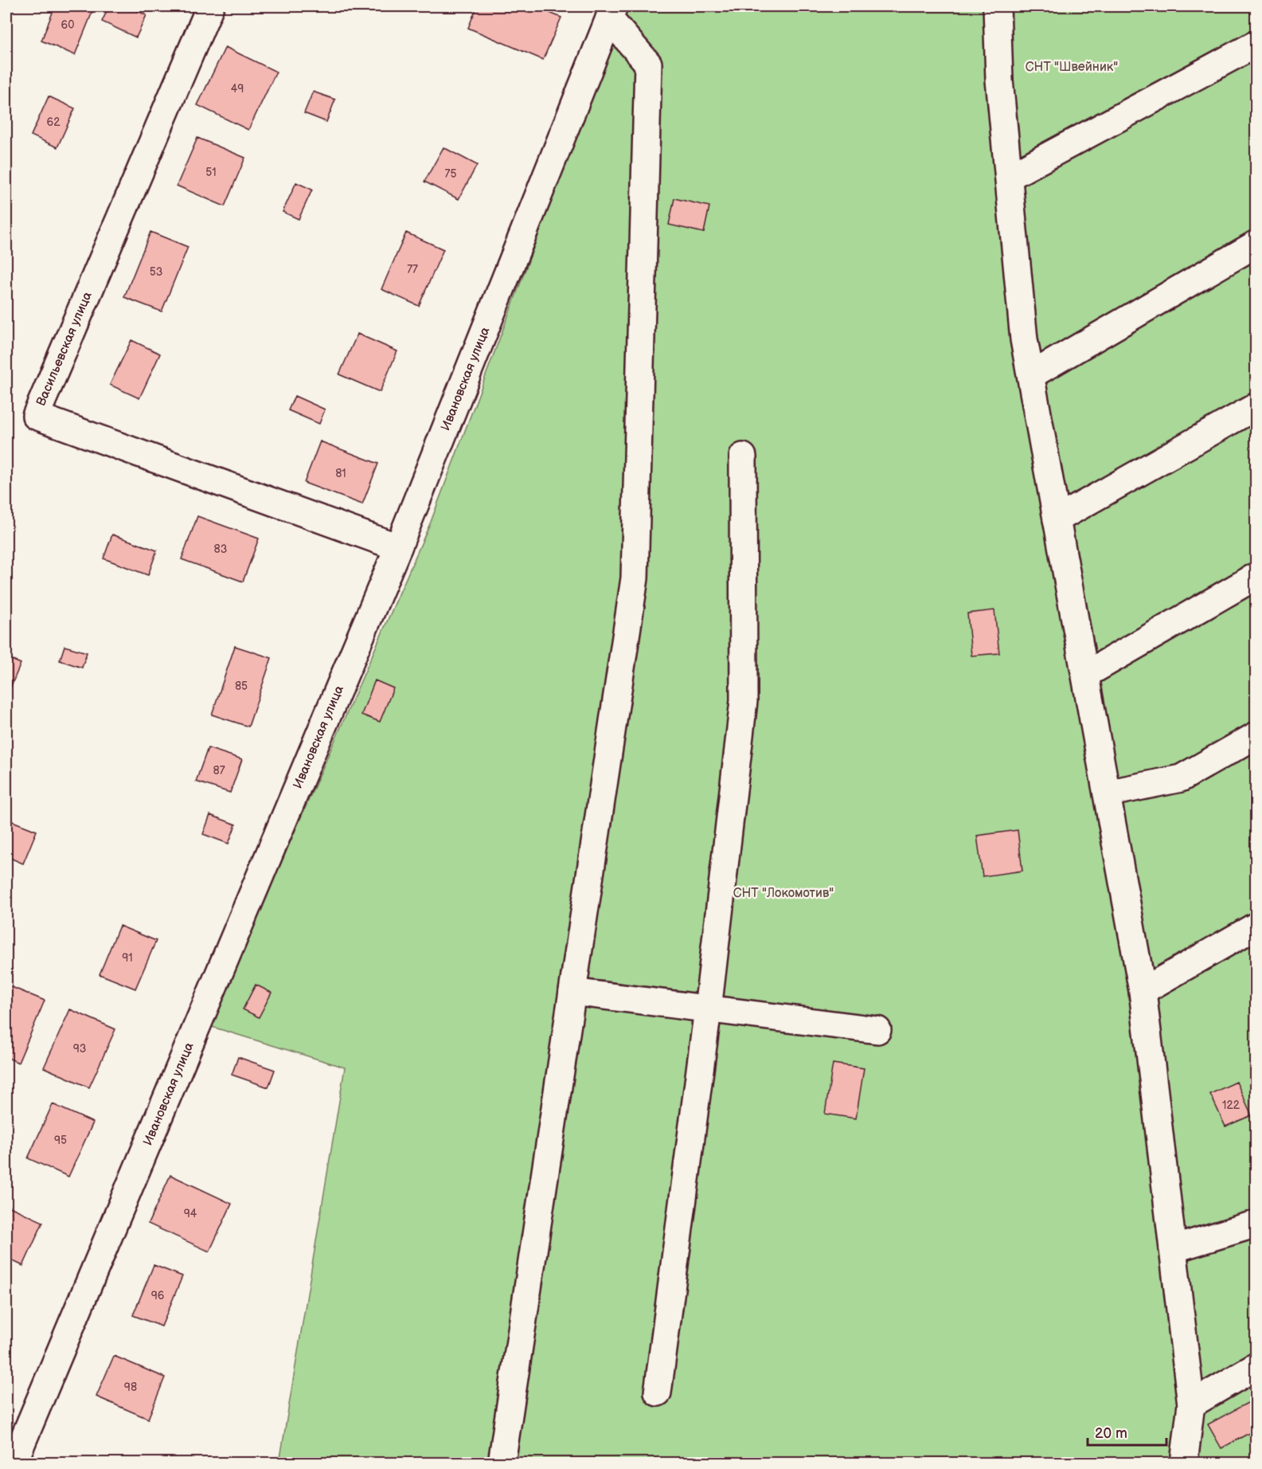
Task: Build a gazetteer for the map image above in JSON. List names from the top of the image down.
{
  "streets": {
    "street": ["Васильевская улица", "Ивановская улица"]
  },
  "crossings": [
    ["Васильевская улица", "Ивановская улица"]
  ],
  "parks": ["СНТ \"Швейник\"", "СНТ \"Локомотив\""],
  "house_numbers": [
    "60",
    "49",
    "62",
    "51",
    "75",
    "77",
    "53",
    "81",
    "83",
    "85",
    "87",
    "91",
    "93",
    "122",
    "95",
    "94",
    "96",
    "98"
  ],
  "scale_bar": "20 m"
}
